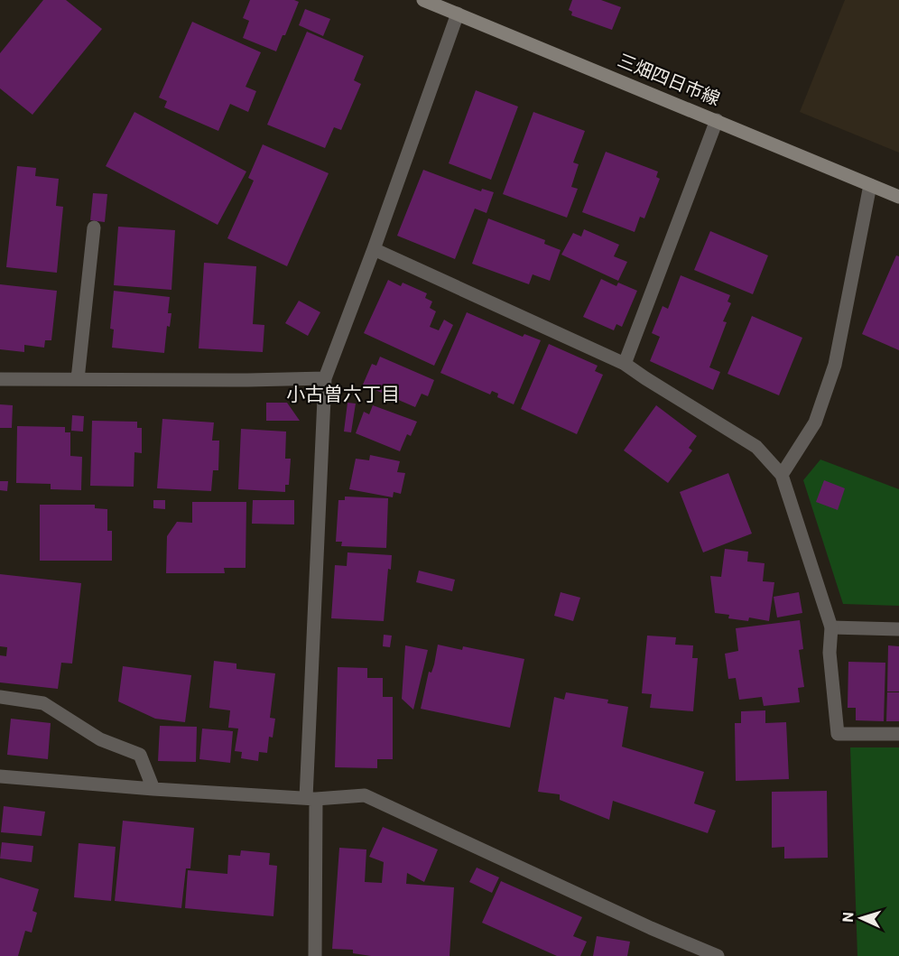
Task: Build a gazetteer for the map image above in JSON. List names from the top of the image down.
{
  "streets": {
    "main road": ["三畑四日市線"]
  },
  "districts": ["小古曽六丁目"],
  "north": "left"
}
